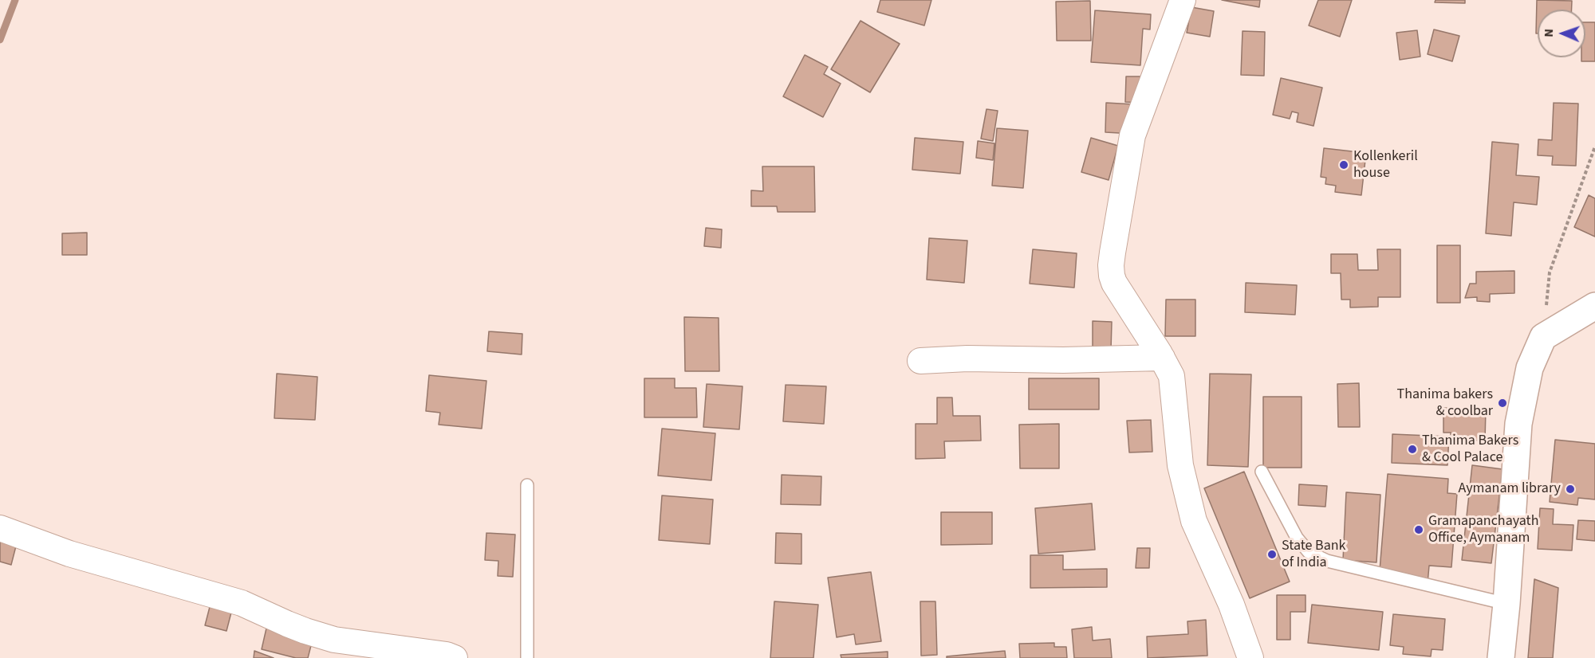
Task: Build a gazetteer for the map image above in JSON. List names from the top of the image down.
{
  "places": [
    "Kollenkeril house",
    "Thanima bakers & coolbar",
    "Thanima Bakers & Cool Palace",
    "Aymanam library",
    "Gramapanchayath Office, Aymanam",
    "State Bank of India"
  ],
  "north": "left"
}
